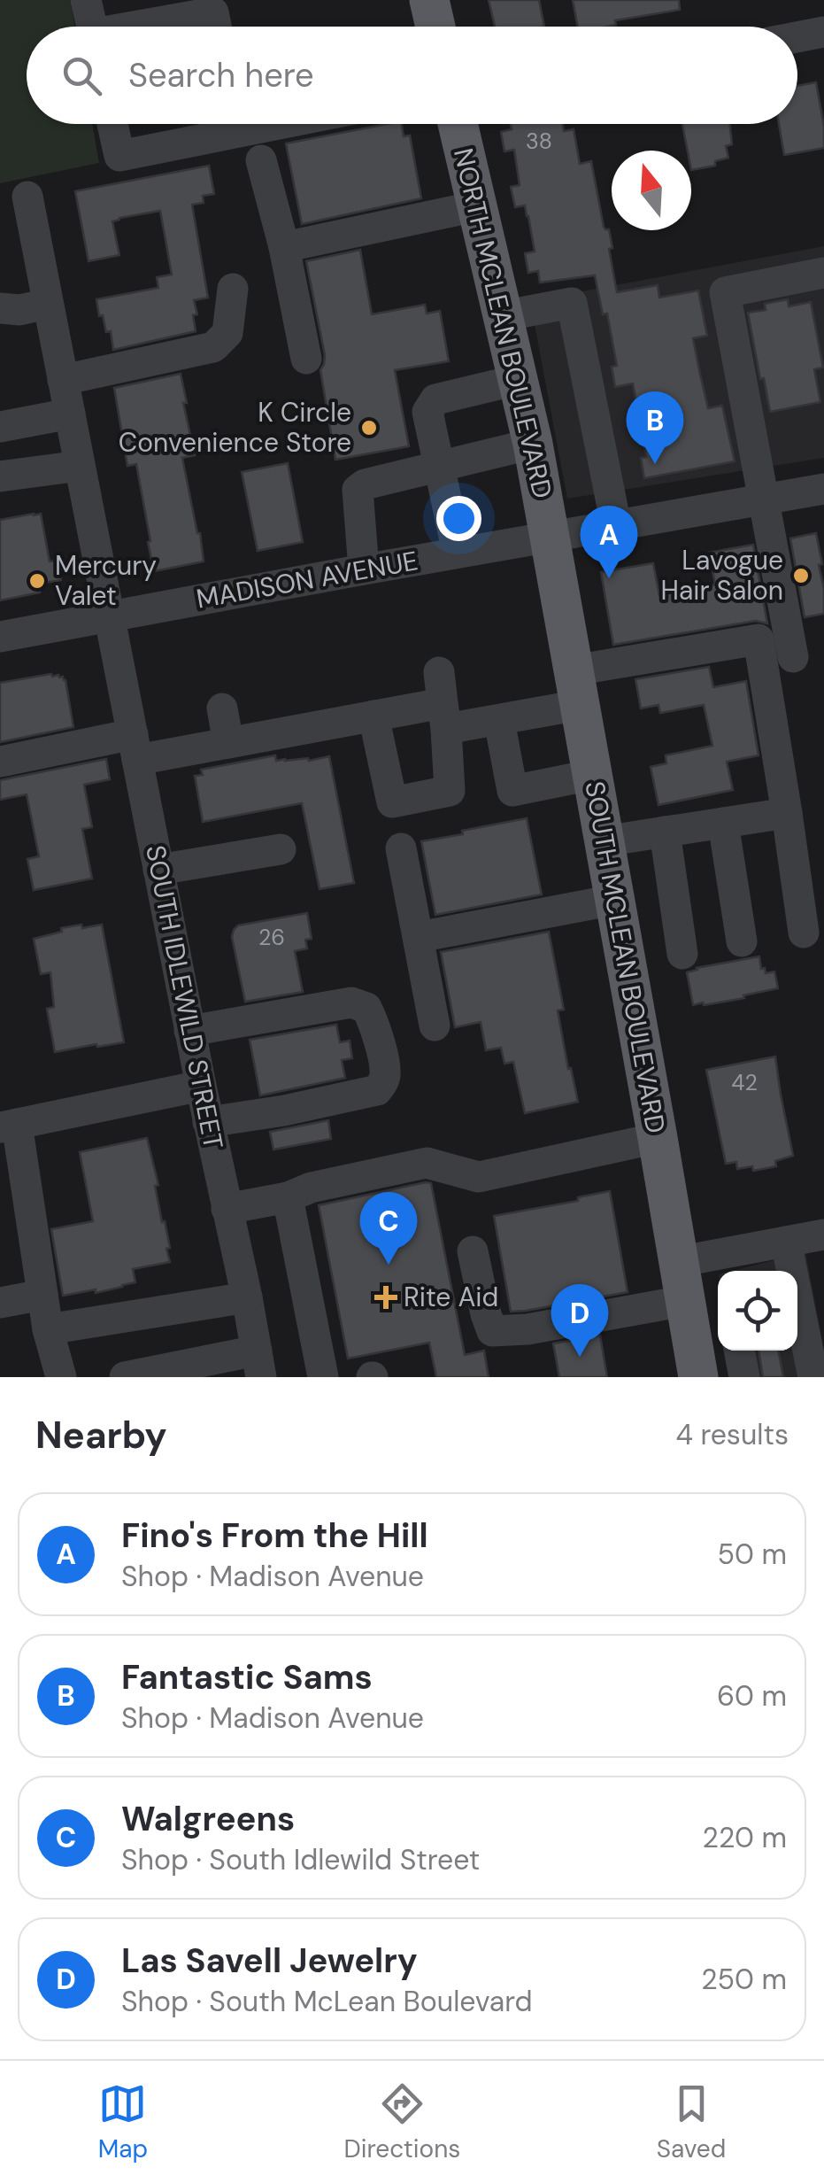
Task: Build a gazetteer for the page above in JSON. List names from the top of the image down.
{
  "streets": {
    "main road": ["NORTH MCLEAN BOULEVARD", "SOUTH MCLEAN BOULEVARD"],
    "street": ["MADISON AVENUE", "SOUTH IDLEWILD STREET"]
  },
  "crossings": [
    ["NORTH MCLEAN BOULEVARD", "MADISON AVENUE"],
    ["NORTH MCLEAN BOULEVARD", "SOUTH MCLEAN BOULEVARD"],
    ["MADISON AVENUE", "SOUTH MCLEAN BOULEVARD"],
    ["MADISON AVENUE", "SOUTH IDLEWILD STREET"]
  ],
  "places": {
    "other": ["K Circle Convenience Store", "Lavogue Hair Salon", "Mercury Valet"],
    "health": ["Rite Aid"]
  },
  "house_numbers": ["38", "26", "42"],
  "north": "top",
  "page": {
    "search": "Search here",
    "pins": [
      "B",
      "A",
      "C",
      "D"
    ],
    "heading": ["Nearby", "4 results"],
    "list": [
      {
        "mark": "A",
        "name": "Fino's From the Hill",
        "note": "Shop · Madison Avenue",
        "value": "50 m"
      },
      {
        "mark": "B",
        "name": "Fantastic Sams",
        "note": "Shop · Madison Avenue",
        "value": "60 m"
      },
      {
        "mark": "C",
        "name": "Walgreens",
        "note": "Shop · South Idlewild Street",
        "value": "220 m"
      },
      {
        "mark": "D",
        "name": "Las Savell Jewelry",
        "note": "Shop · South McLean Boulevard",
        "value": "250 m"
      }
    ],
    "nav": ["Map", "Directions", "Saved"]
  }
}
